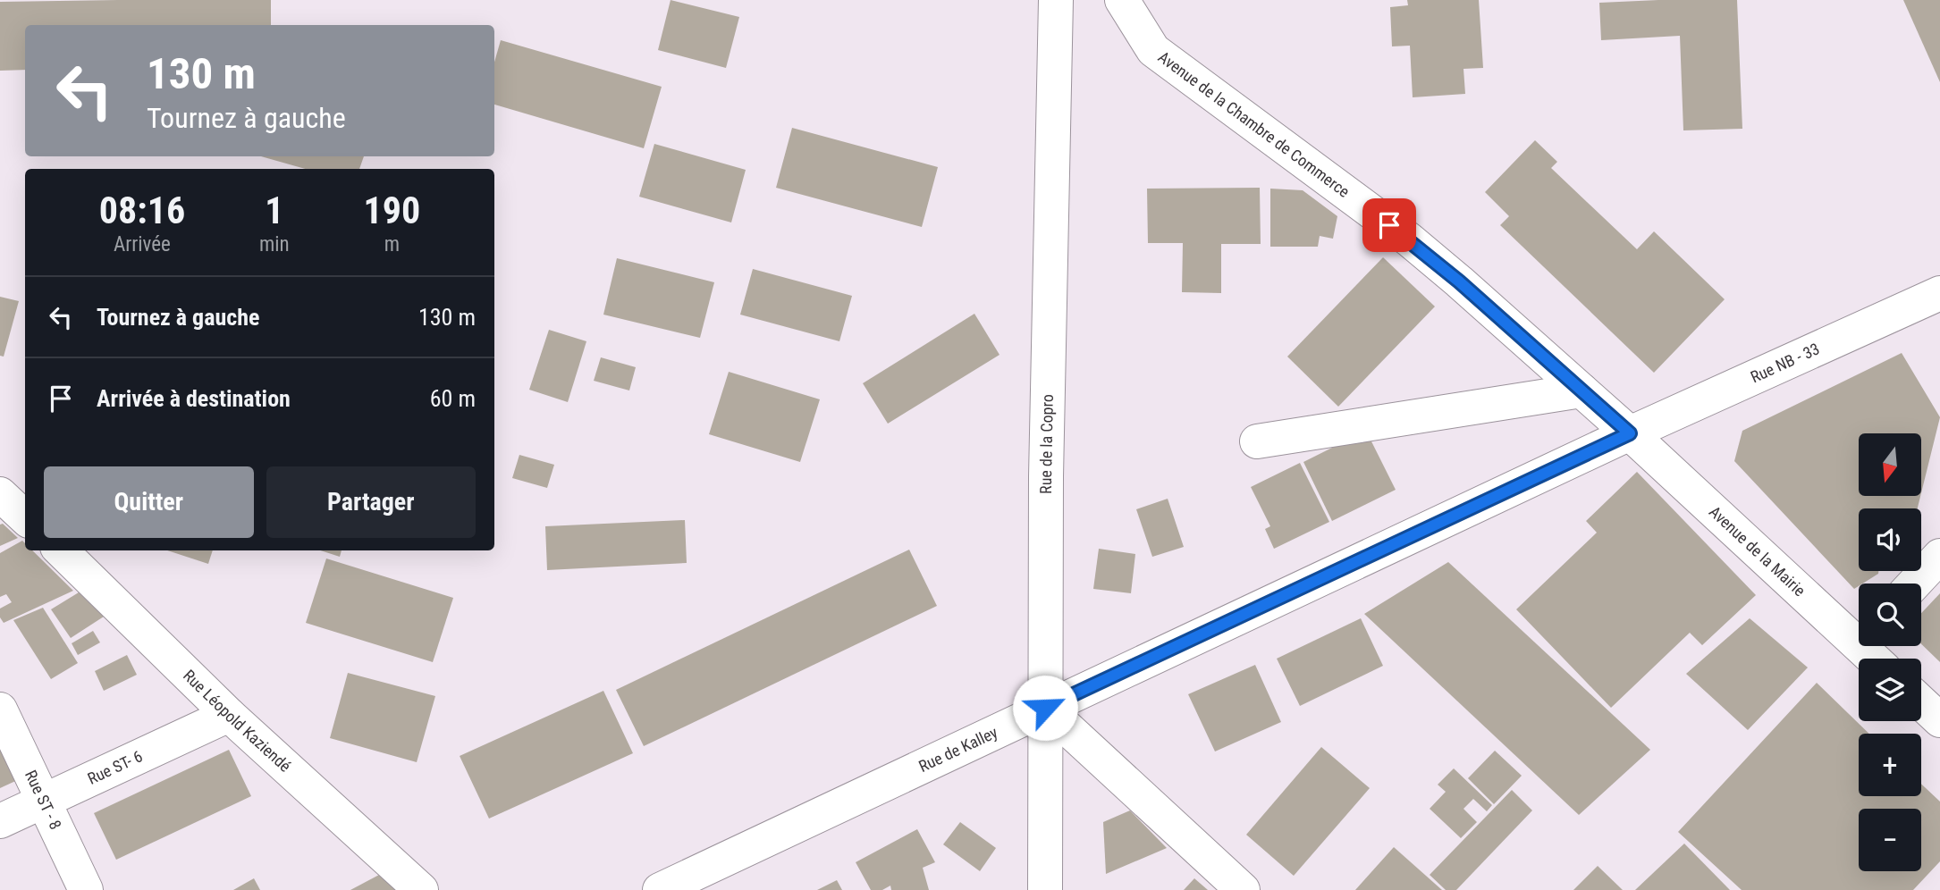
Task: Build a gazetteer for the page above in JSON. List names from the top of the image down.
{
  "streets": {
    "street": [
      "Avenue de la Chambre de Commerce",
      "Rue NB - 33",
      "Rue de la Copro",
      "Avenue de la Mairie",
      "Rue Léopold Kaziendé",
      "Rue de Kalley",
      "Rue ST- 6",
      "Rue ST - 8"
    ]
  },
  "crossings": [
    ["Avenue de la Chambre de Commerce", "Rue NB - 33"],
    ["Avenue de la Chambre de Commerce", "Avenue de la Mairie"],
    ["Avenue de la Chambre de Commerce", "Rue de Kalley"],
    ["Rue NB - 33", "Avenue de la Mairie"],
    ["Rue NB - 33", "Rue de Kalley"],
    ["Rue de la Copro", "Rue de Kalley"],
    ["Avenue de la Mairie", "Rue de Kalley"],
    ["Rue Léopold Kaziendé", "Rue ST- 6"],
    ["Rue ST- 6", "Rue ST - 8"]
  ],
  "north": "bottom",
  "page": {
    "turn": ["130 m", "Tournez à gauche"],
    "eta": [
      "08:16",
      "Arrivée",
      "1",
      "min",
      "190",
      "m"
    ],
    "list": [
      {
        "name": "Tournez à gauche",
        "value": "130 m"
      },
      {
        "name": "Arrivée à destination",
        "value": "60 m"
      }
    ],
    "map_buttons": ["+", "−"],
    "buttons": ["Quitter", "Partager"]
  }
}
